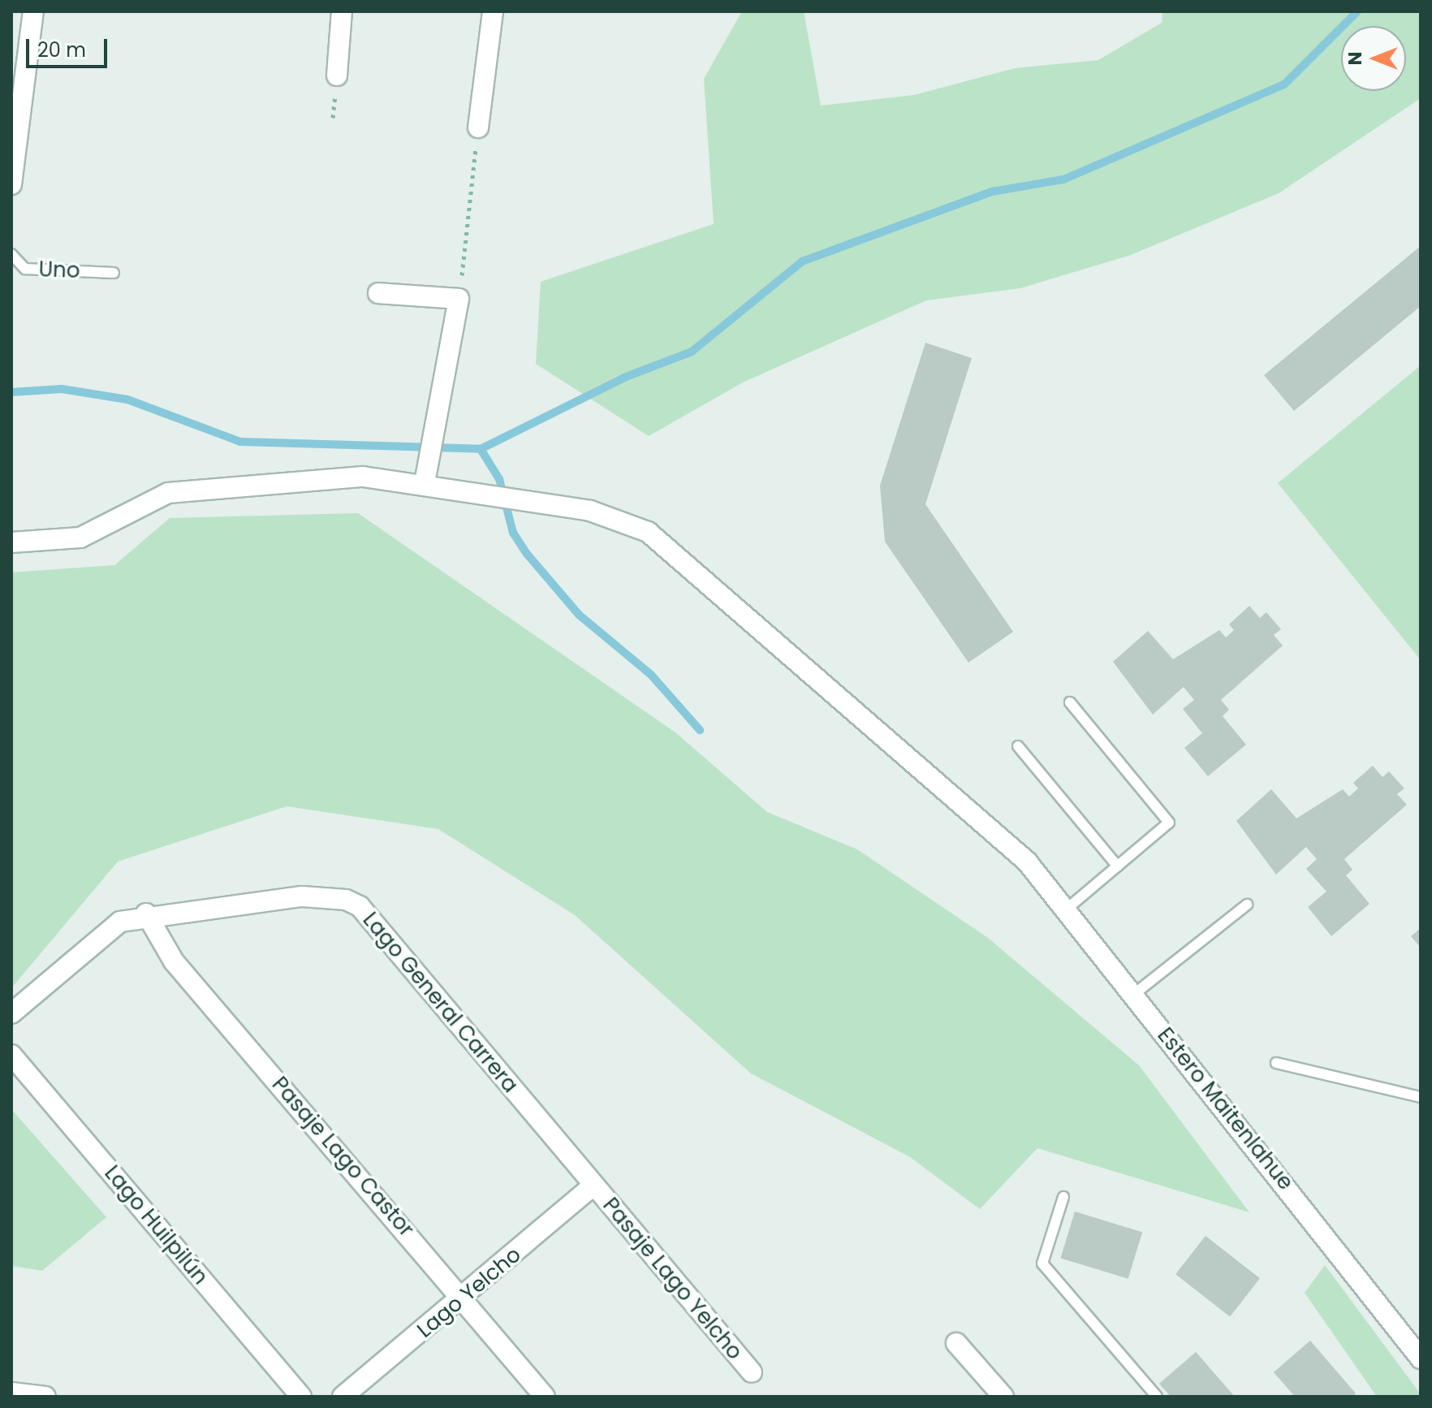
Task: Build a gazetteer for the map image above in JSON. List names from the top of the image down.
{
  "streets": {
    "street": [
      "Lago General Carrera",
      "Estero Maitenlahue",
      "Pasaje Lago Castor",
      "Lago Huilpilún",
      "Pasaje Lago Yelcho",
      "Lago Yelcho"
    ],
    "lane": ["Uno"]
  },
  "crossings": [
    ["Lago General Carrera", "Pasaje Lago Castor"],
    ["Lago General Carrera", "Pasaje Lago Yelcho"],
    ["Lago General Carrera", "Lago Yelcho"],
    ["Pasaje Lago Castor", "Lago Yelcho"],
    ["Pasaje Lago Yelcho", "Lago Yelcho"]
  ],
  "scale_bar": "20 m",
  "north": "left"
}
